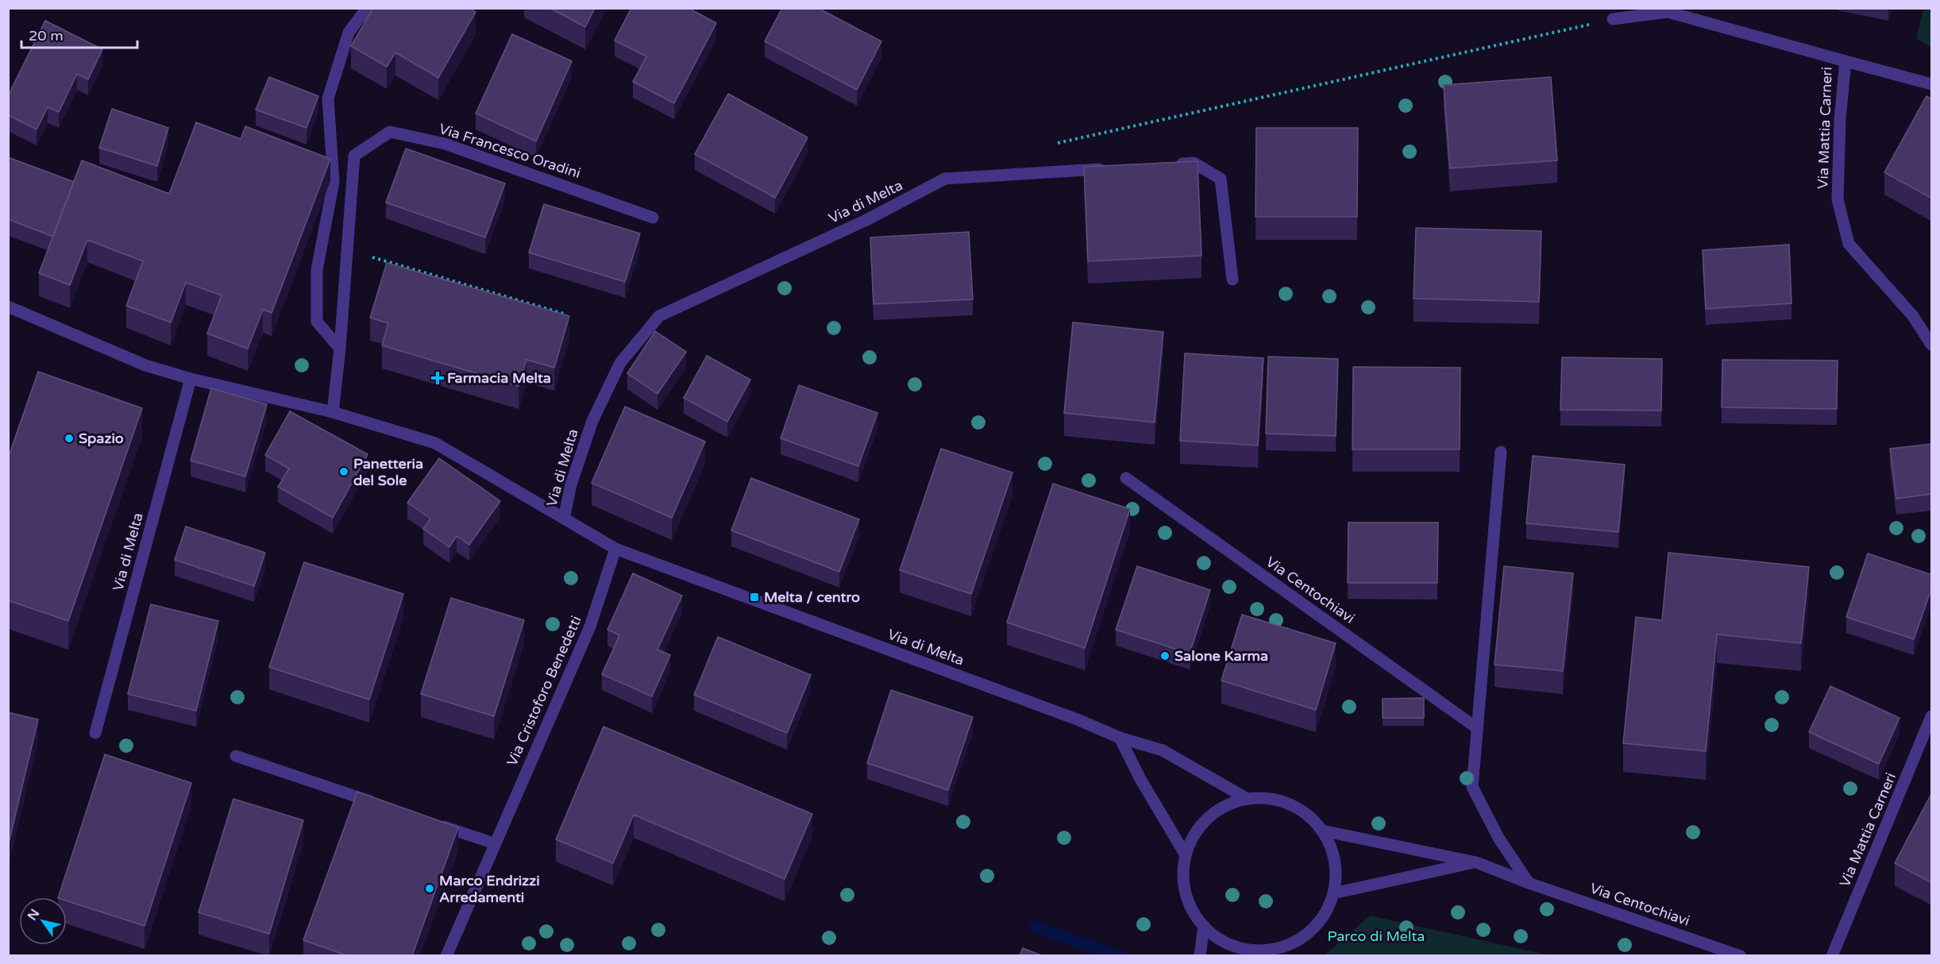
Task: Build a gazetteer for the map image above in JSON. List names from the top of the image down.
{
  "streets": {
    "street": [
      "Via Mattia Carneri",
      "Via Francesco Oradini",
      "Via di Melta",
      "Via Centochiavi",
      "Via Cristoforo Benedetti"
    ]
  },
  "crossings": [
    ["Via Francesco Oradini", "Via di Melta"],
    ["Via di Melta", "Via Centochiavi"],
    ["Via di Melta", "Via Cristoforo Benedetti"]
  ],
  "parks": ["Parco di Melta"],
  "places": {
    "health": ["Farmacia Melta"],
    "other": [
      "Spazio",
      "Panetteria del Sole",
      "Salone Karma",
      "Marco Endrizzi Arredamenti"
    ],
    "transit": ["Melta / centro"]
  },
  "scale_bar": "20 m",
  "north": "top left"
}
